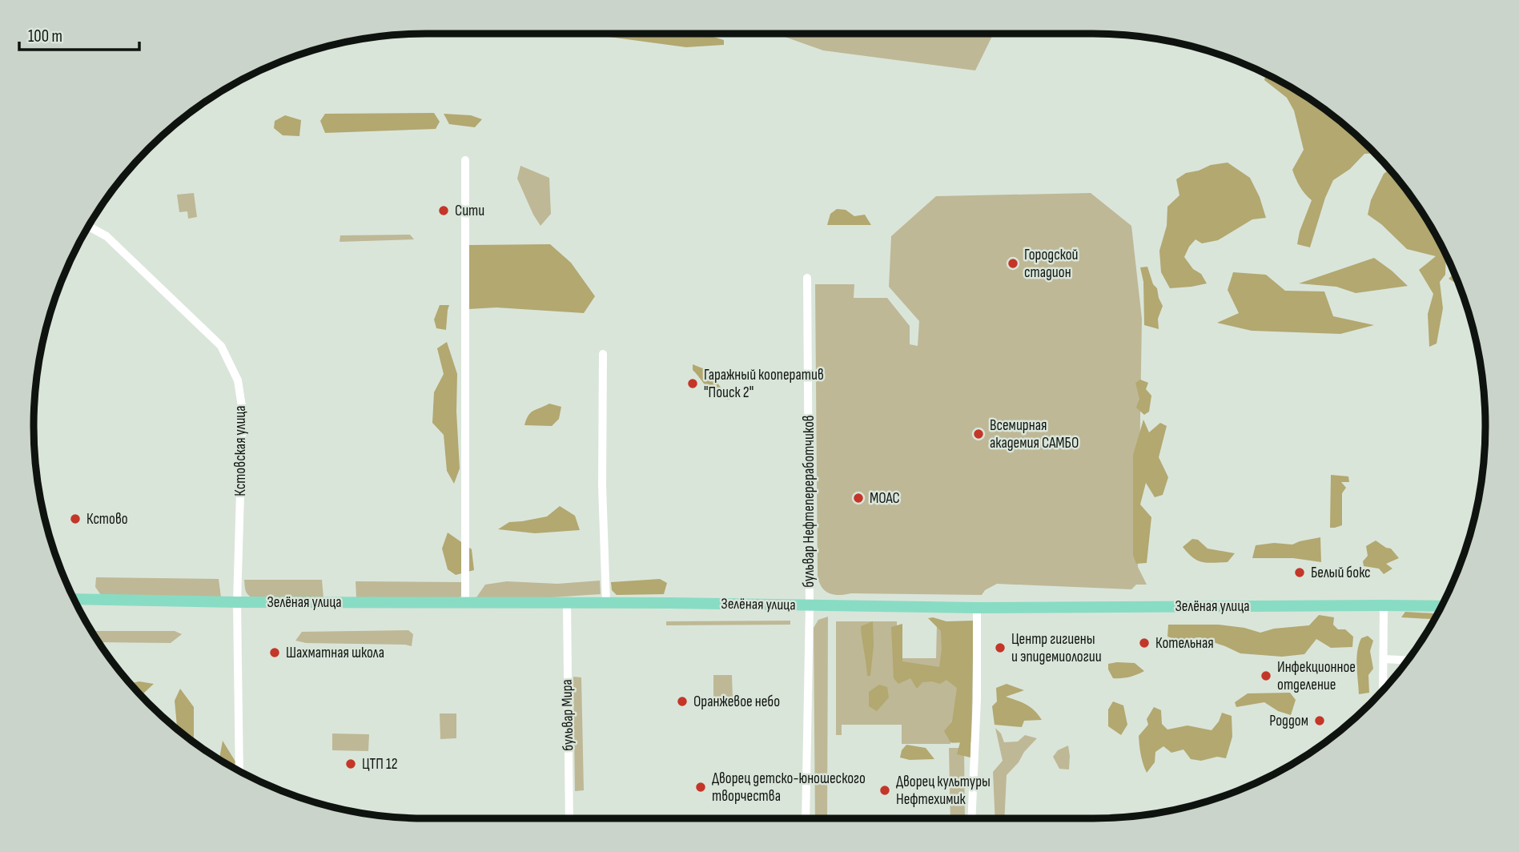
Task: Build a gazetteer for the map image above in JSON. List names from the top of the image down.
{
  "streets": {
    "main road": ["Зелёная улица"],
    "street": ["Кстовская улица", "бульвар Нефтепереработчиков", "бульвар Мира"]
  },
  "crossings": [
    ["Кстовская улица", "Зелёная улица"],
    ["бульвар Нефтепереработчиков", "Зелёная улица"],
    ["Зелёная улица", "бульвар Мира"]
  ],
  "places": [
    "Сити",
    "Городской стадион",
    "Гаражный кооператив \"Поиск 2\"",
    "Всемирная академия САМБО",
    "МОАС",
    "Кстово",
    "Белый бокс",
    "Котельная",
    "Центр гигиены и эпидемиологии",
    "Шахматная школа",
    "Инфекционное отделение",
    "Оранжевое небо",
    "Роддом",
    "ЦТП 12",
    "Дворец детско-юношеского творчества",
    "Дворец культуры Нефтехимик"
  ],
  "scale_bar": "100 m"
}
